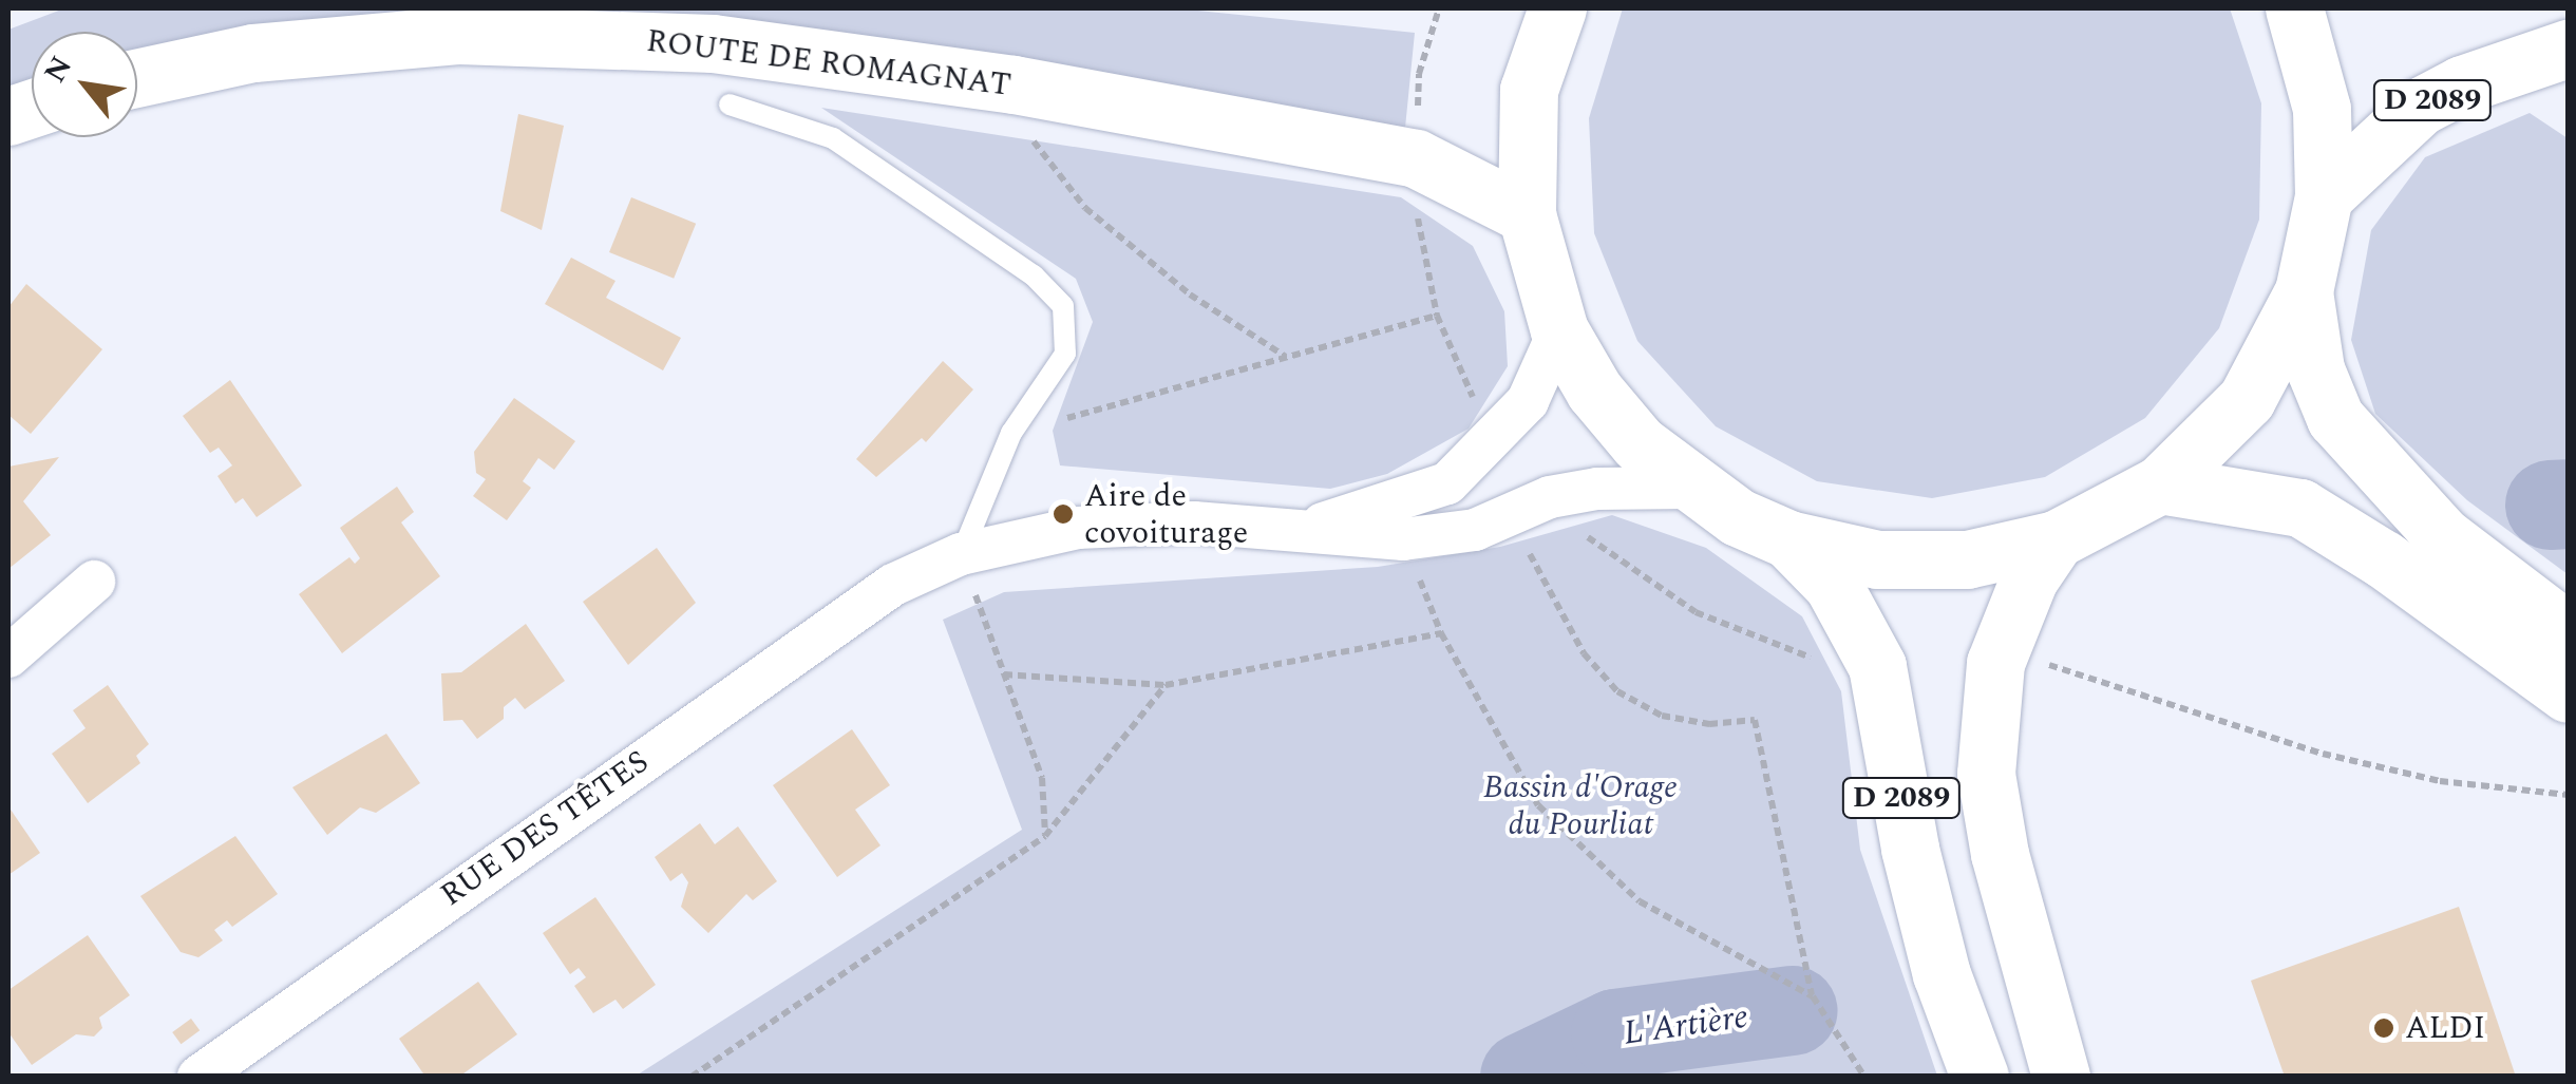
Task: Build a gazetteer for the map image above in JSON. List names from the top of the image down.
{
  "streets": {
    "main road": ["ROUTE DE ROMAGNAT", "D 2089"],
    "street": ["RUE DES TÊTES"]
  },
  "water": ["L'Artière"],
  "parks": ["Bassin d'Orage du Pourliat"],
  "places": ["Aire de covoiturage", "ALDI"],
  "north": "top left"
}
